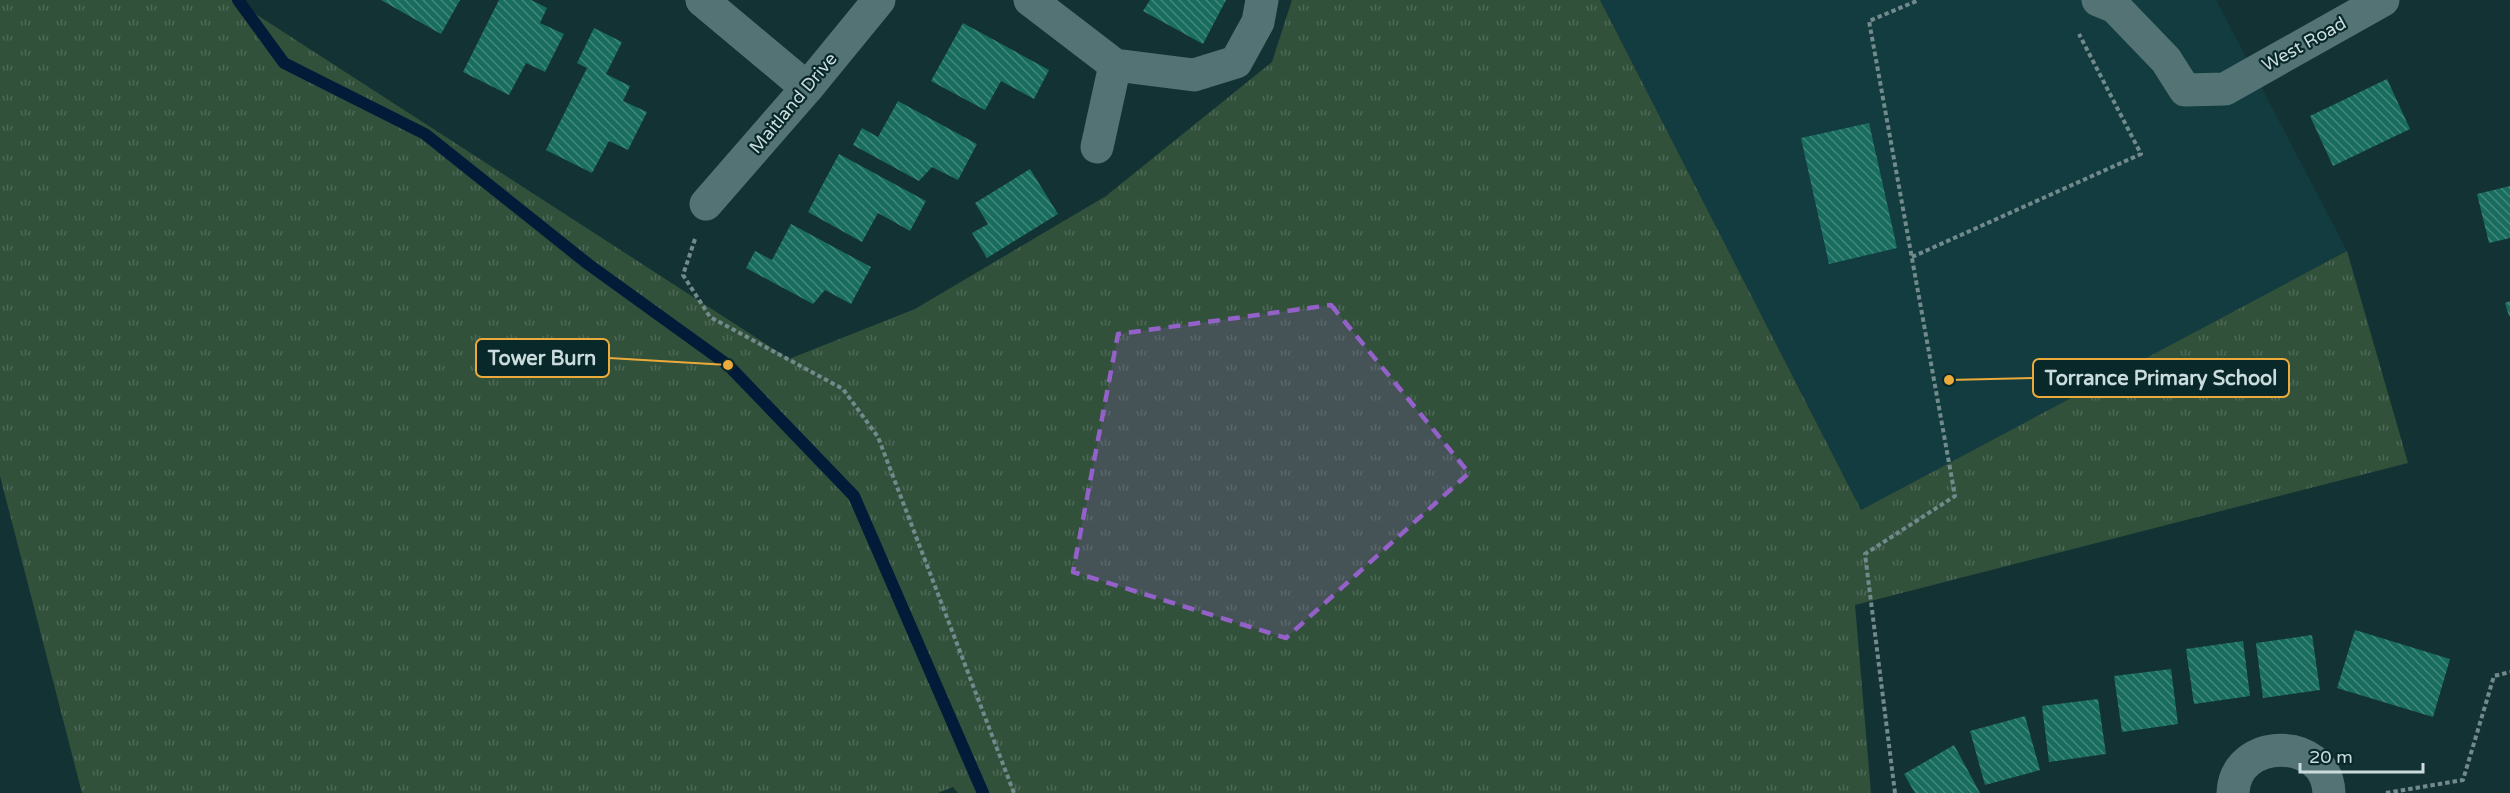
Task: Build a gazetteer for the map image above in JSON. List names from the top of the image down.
{
  "streets": {
    "street": ["West Road", "Maitland Drive"]
  },
  "places": ["Tower Burn", "Torrance Primary School"],
  "scale_bar": "20 m"
}
